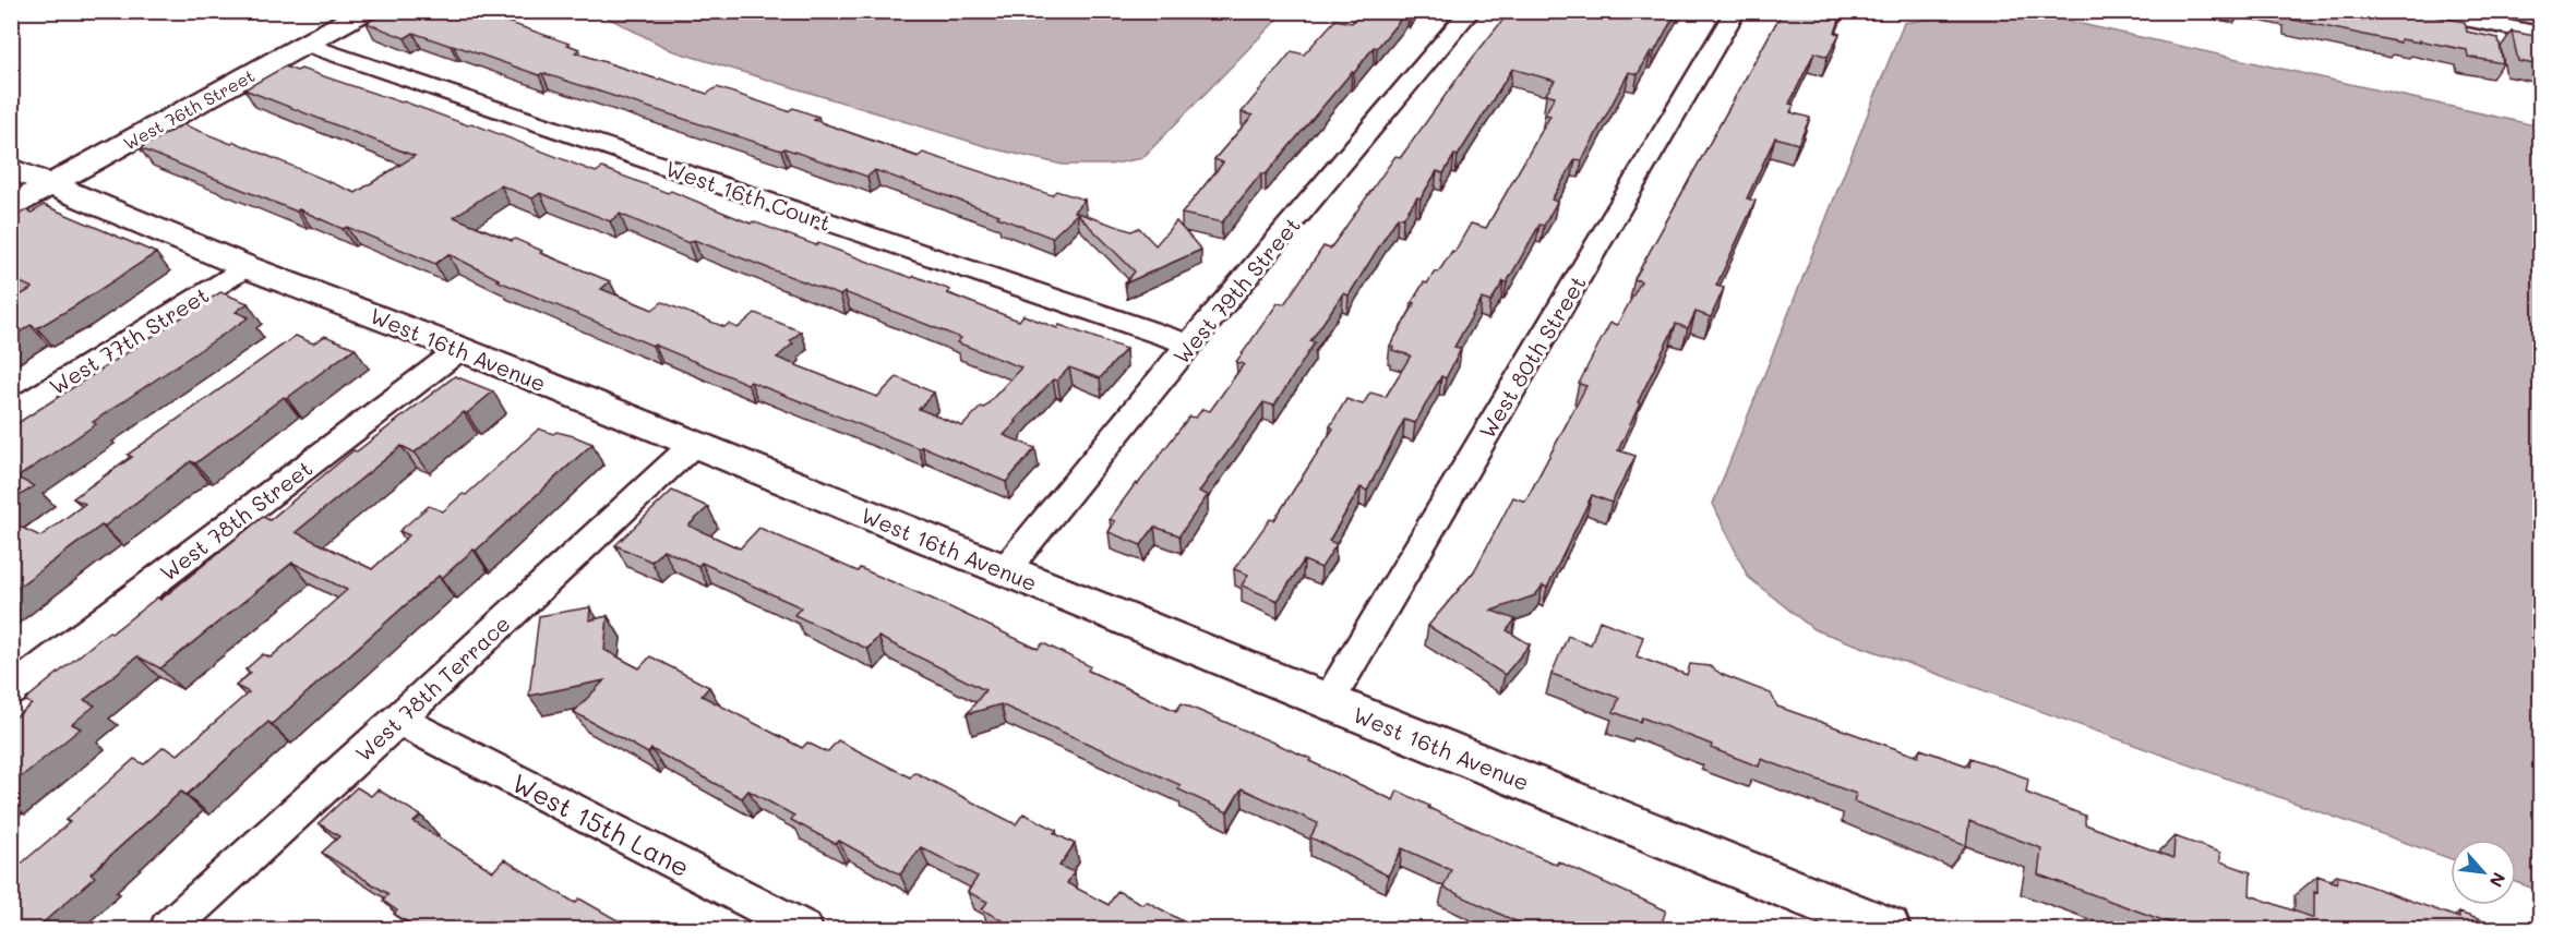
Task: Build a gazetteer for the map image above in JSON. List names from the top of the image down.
{
  "streets": {
    "street": [
      "West 76th Street",
      "West 16th Court",
      "West 79th Street",
      "West 77th Street",
      "West 16th Avenue",
      "West 80th Street",
      "West 78th Street",
      "West 78th Terrace",
      "West 15th Lane"
    ]
  },
  "crossings": [
    ["West 76th Street", "West 16th Court"],
    ["West 76th Street", "West 16th Avenue"],
    ["West 16th Court", "West 79th Street"],
    ["West 79th Street", "West 16th Avenue"],
    ["West 77th Street", "West 16th Avenue"],
    ["West 16th Avenue", "West 80th Street"],
    ["West 16th Avenue", "West 78th Street"],
    ["West 16th Avenue", "West 78th Terrace"],
    ["West 78th Terrace", "West 15th Lane"]
  ],
  "north": "bottom right"
}
